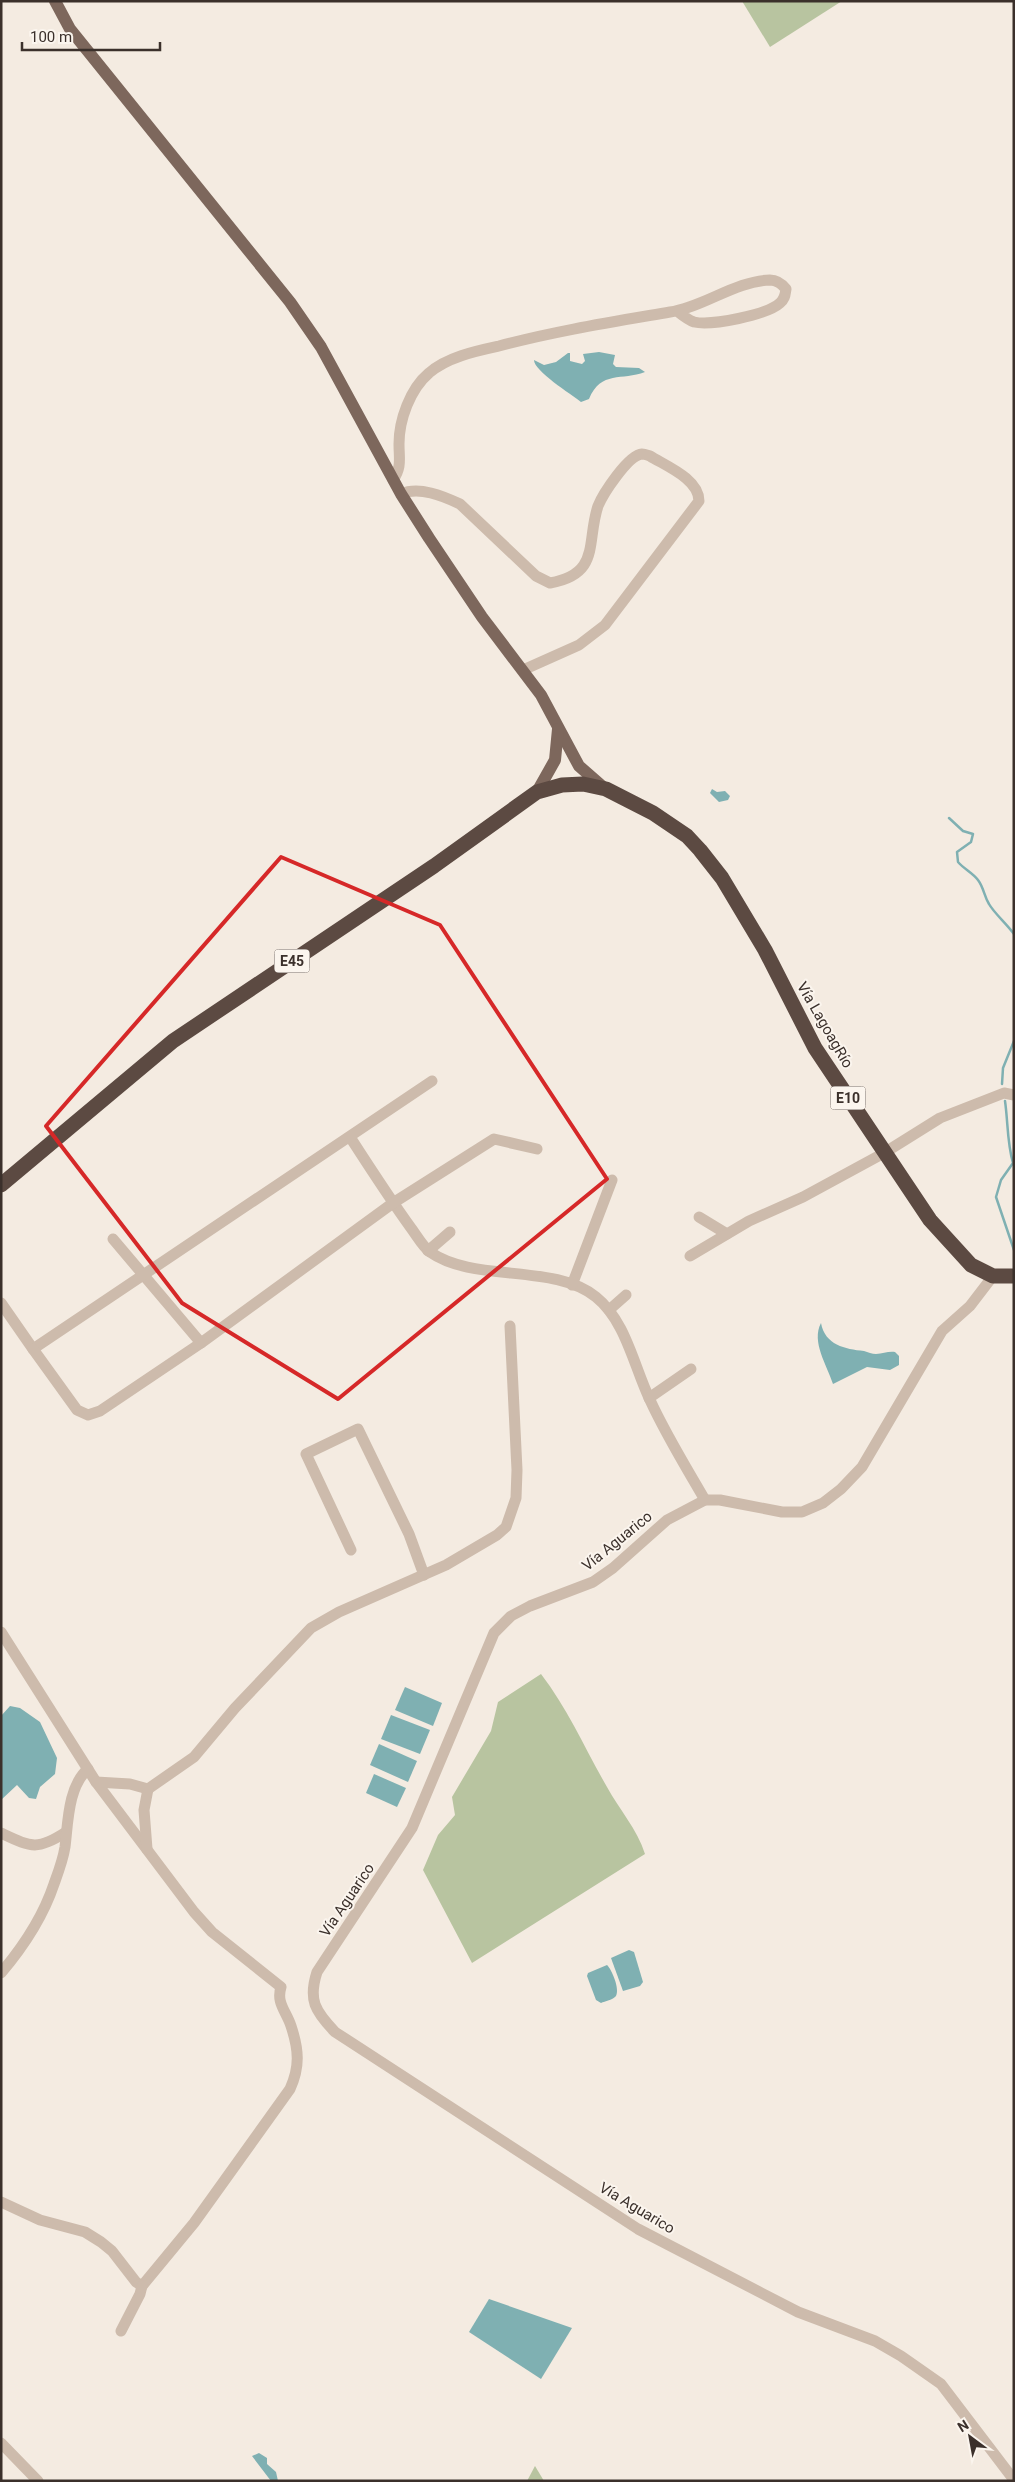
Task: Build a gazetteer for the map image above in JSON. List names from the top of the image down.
{
  "streets": {
    "highway": ["E45", "Vía LagoagRío", "E10"],
    "street": ["Vía Aguarico"]
  },
  "crossings": [
    ["E45", "Vía LagoagRío"]
  ],
  "scale_bar": "100 m",
  "north": "top left"
}
